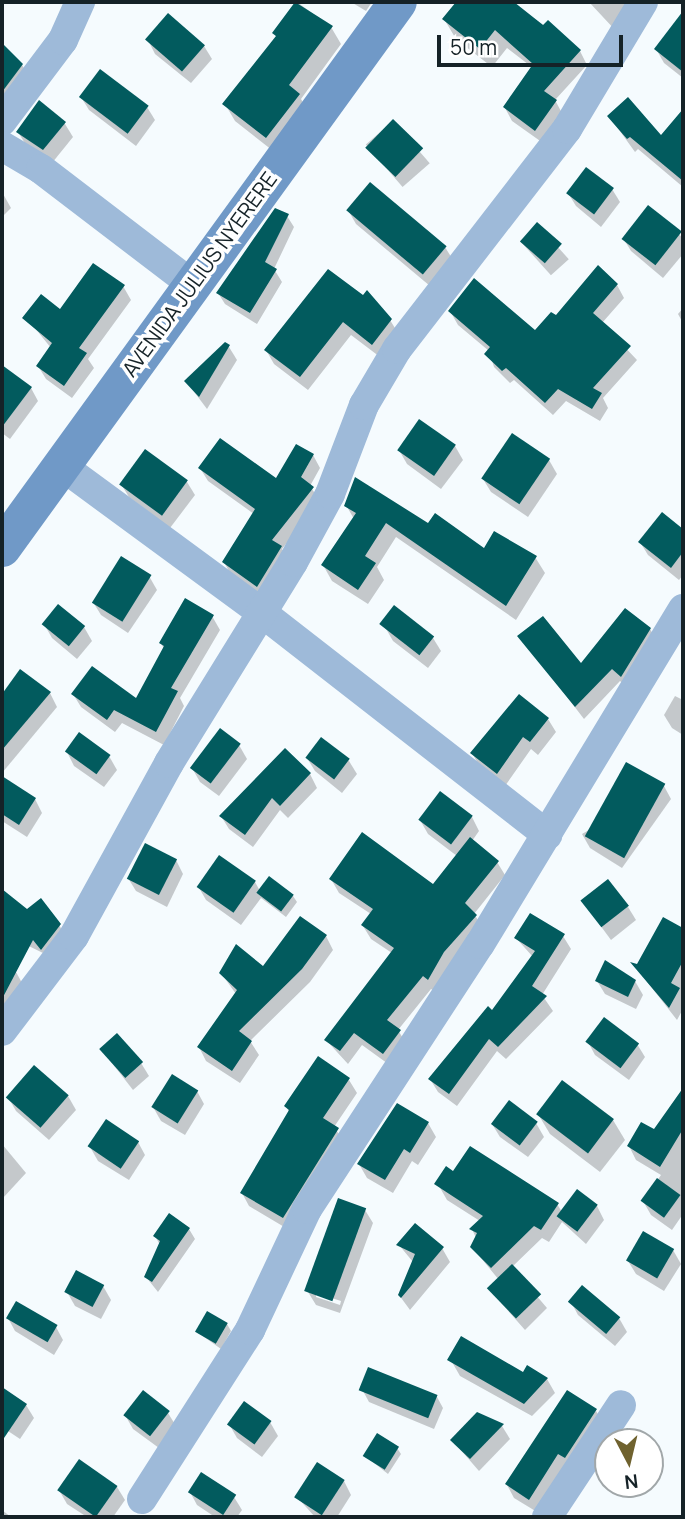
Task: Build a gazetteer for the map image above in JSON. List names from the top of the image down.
{
  "streets": {
    "street": ["AVENIDA JULIUS NYERERE"]
  },
  "scale_bar": "50 m",
  "north": "bottom"
}
